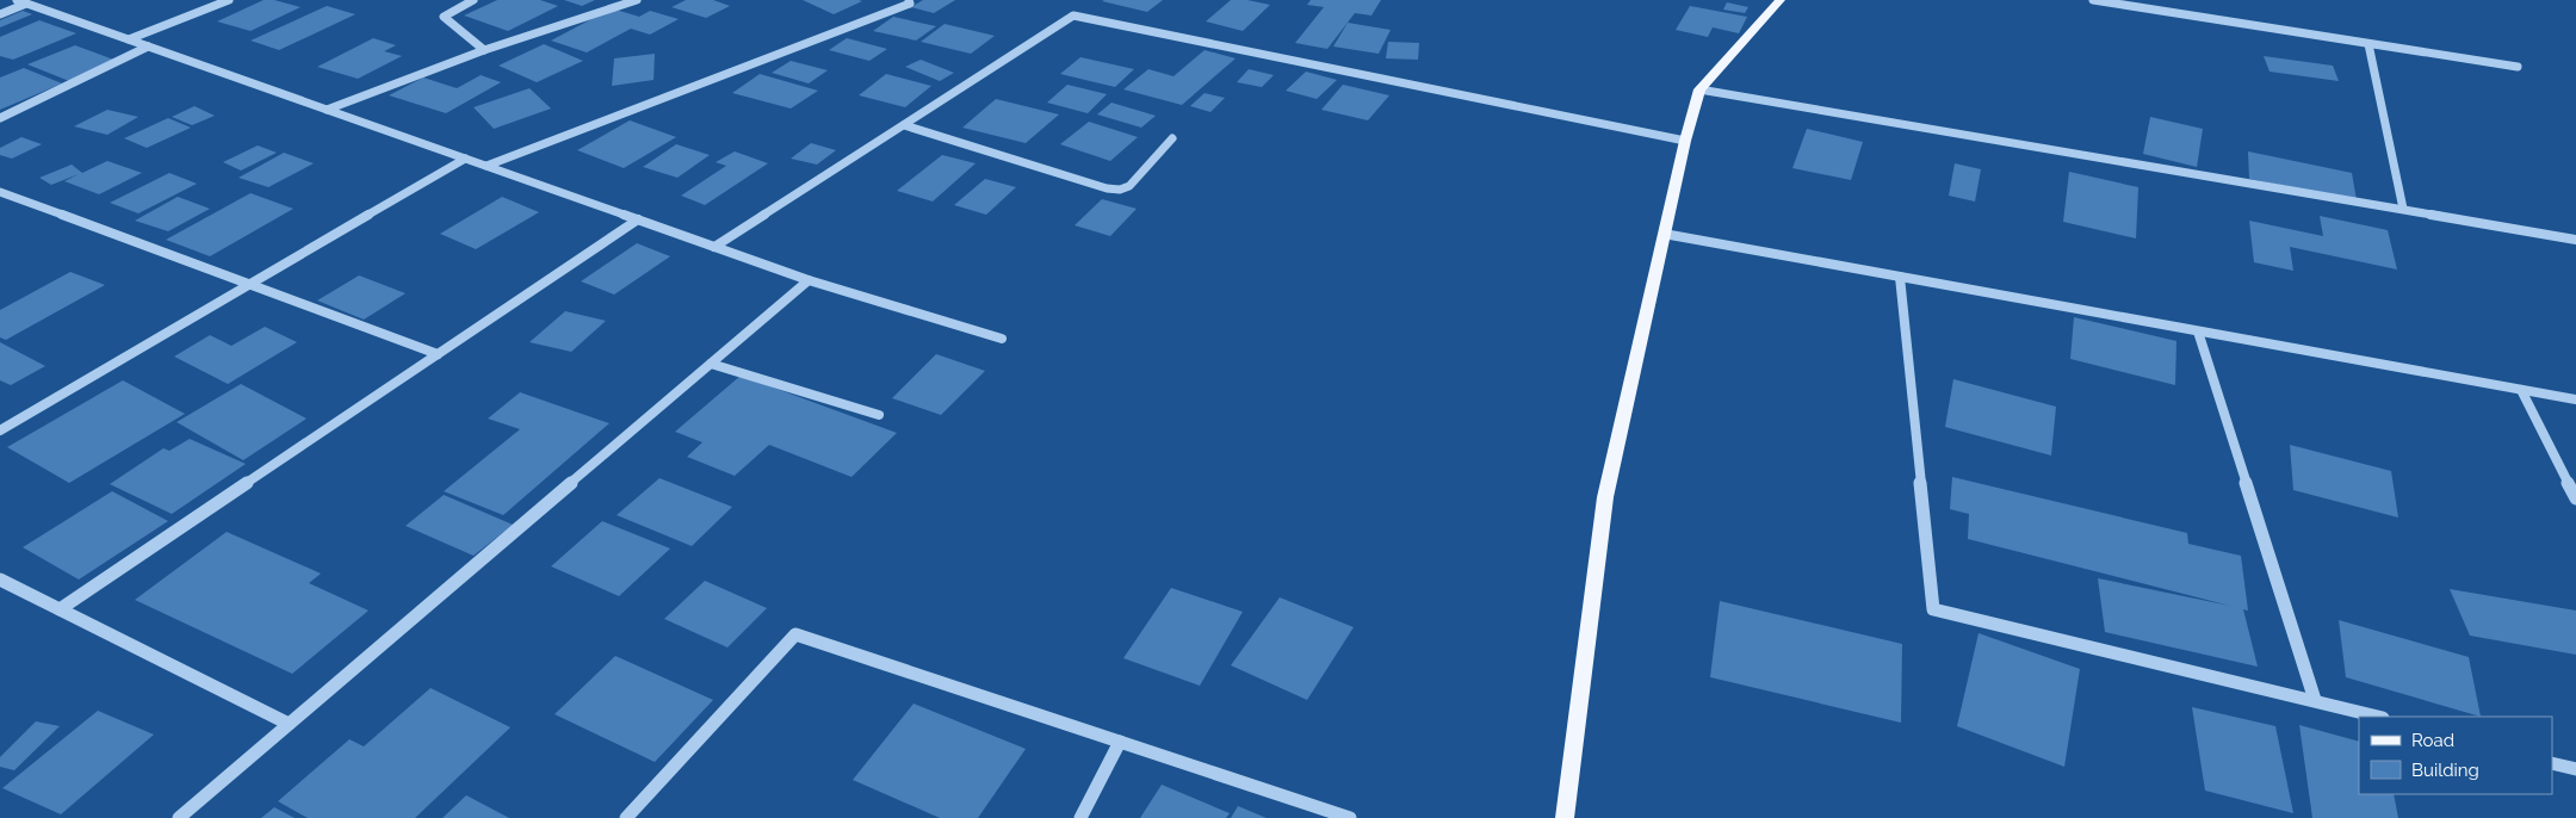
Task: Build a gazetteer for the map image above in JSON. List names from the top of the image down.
{
  "legend": ["Road", "Building"]
}
